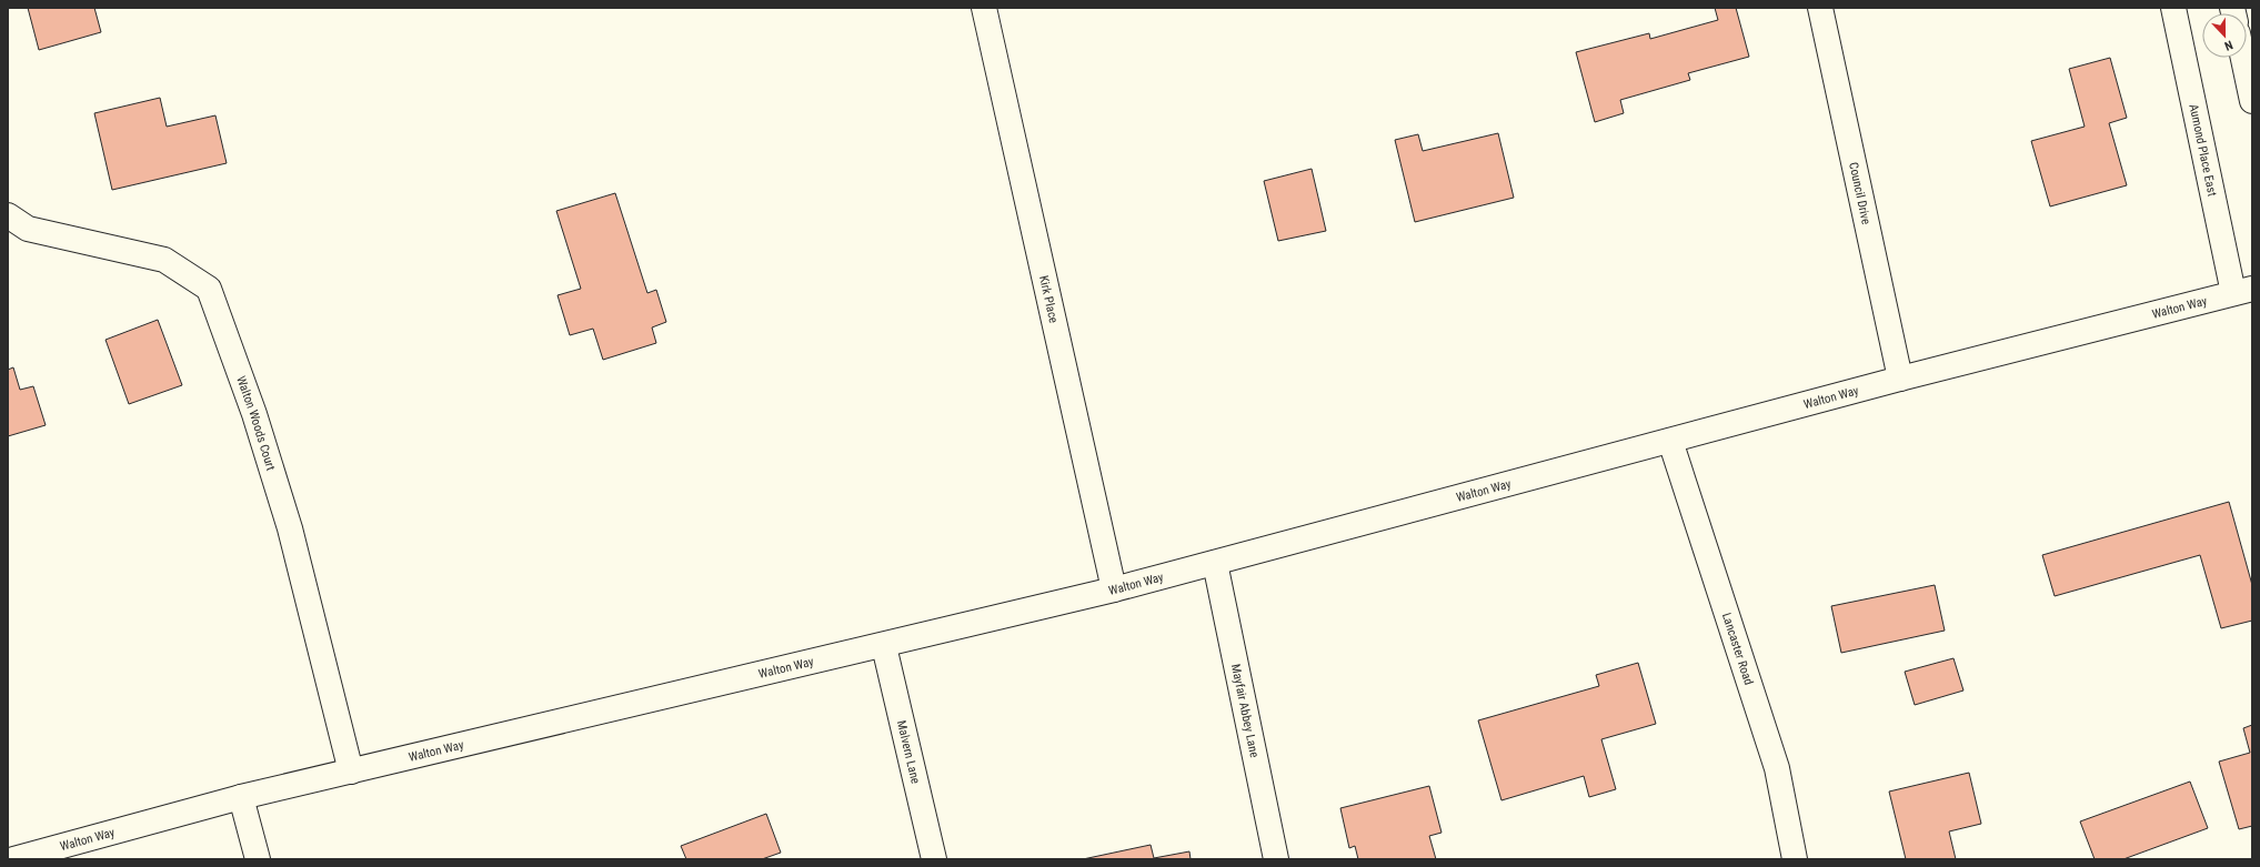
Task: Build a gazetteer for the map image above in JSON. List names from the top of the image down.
{
  "streets": {
    "street": [
      "Aumond Place East",
      "Council Drive",
      "Kirk Place",
      "Walton Way",
      "Walton Woods Court",
      "Lancaster Road",
      "Mayfair Abbey Lane",
      "Malvern Lane"
    ]
  },
  "crossings": [
    ["Aumond Place East", "Walton Way"],
    ["Council Drive", "Walton Way"],
    ["Kirk Place", "Walton Way"],
    ["Walton Way", "Walton Woods Court"],
    ["Walton Way", "Lancaster Road"],
    ["Walton Way", "Mayfair Abbey Lane"],
    ["Walton Way", "Malvern Lane"]
  ],
  "north": "bottom"
}
